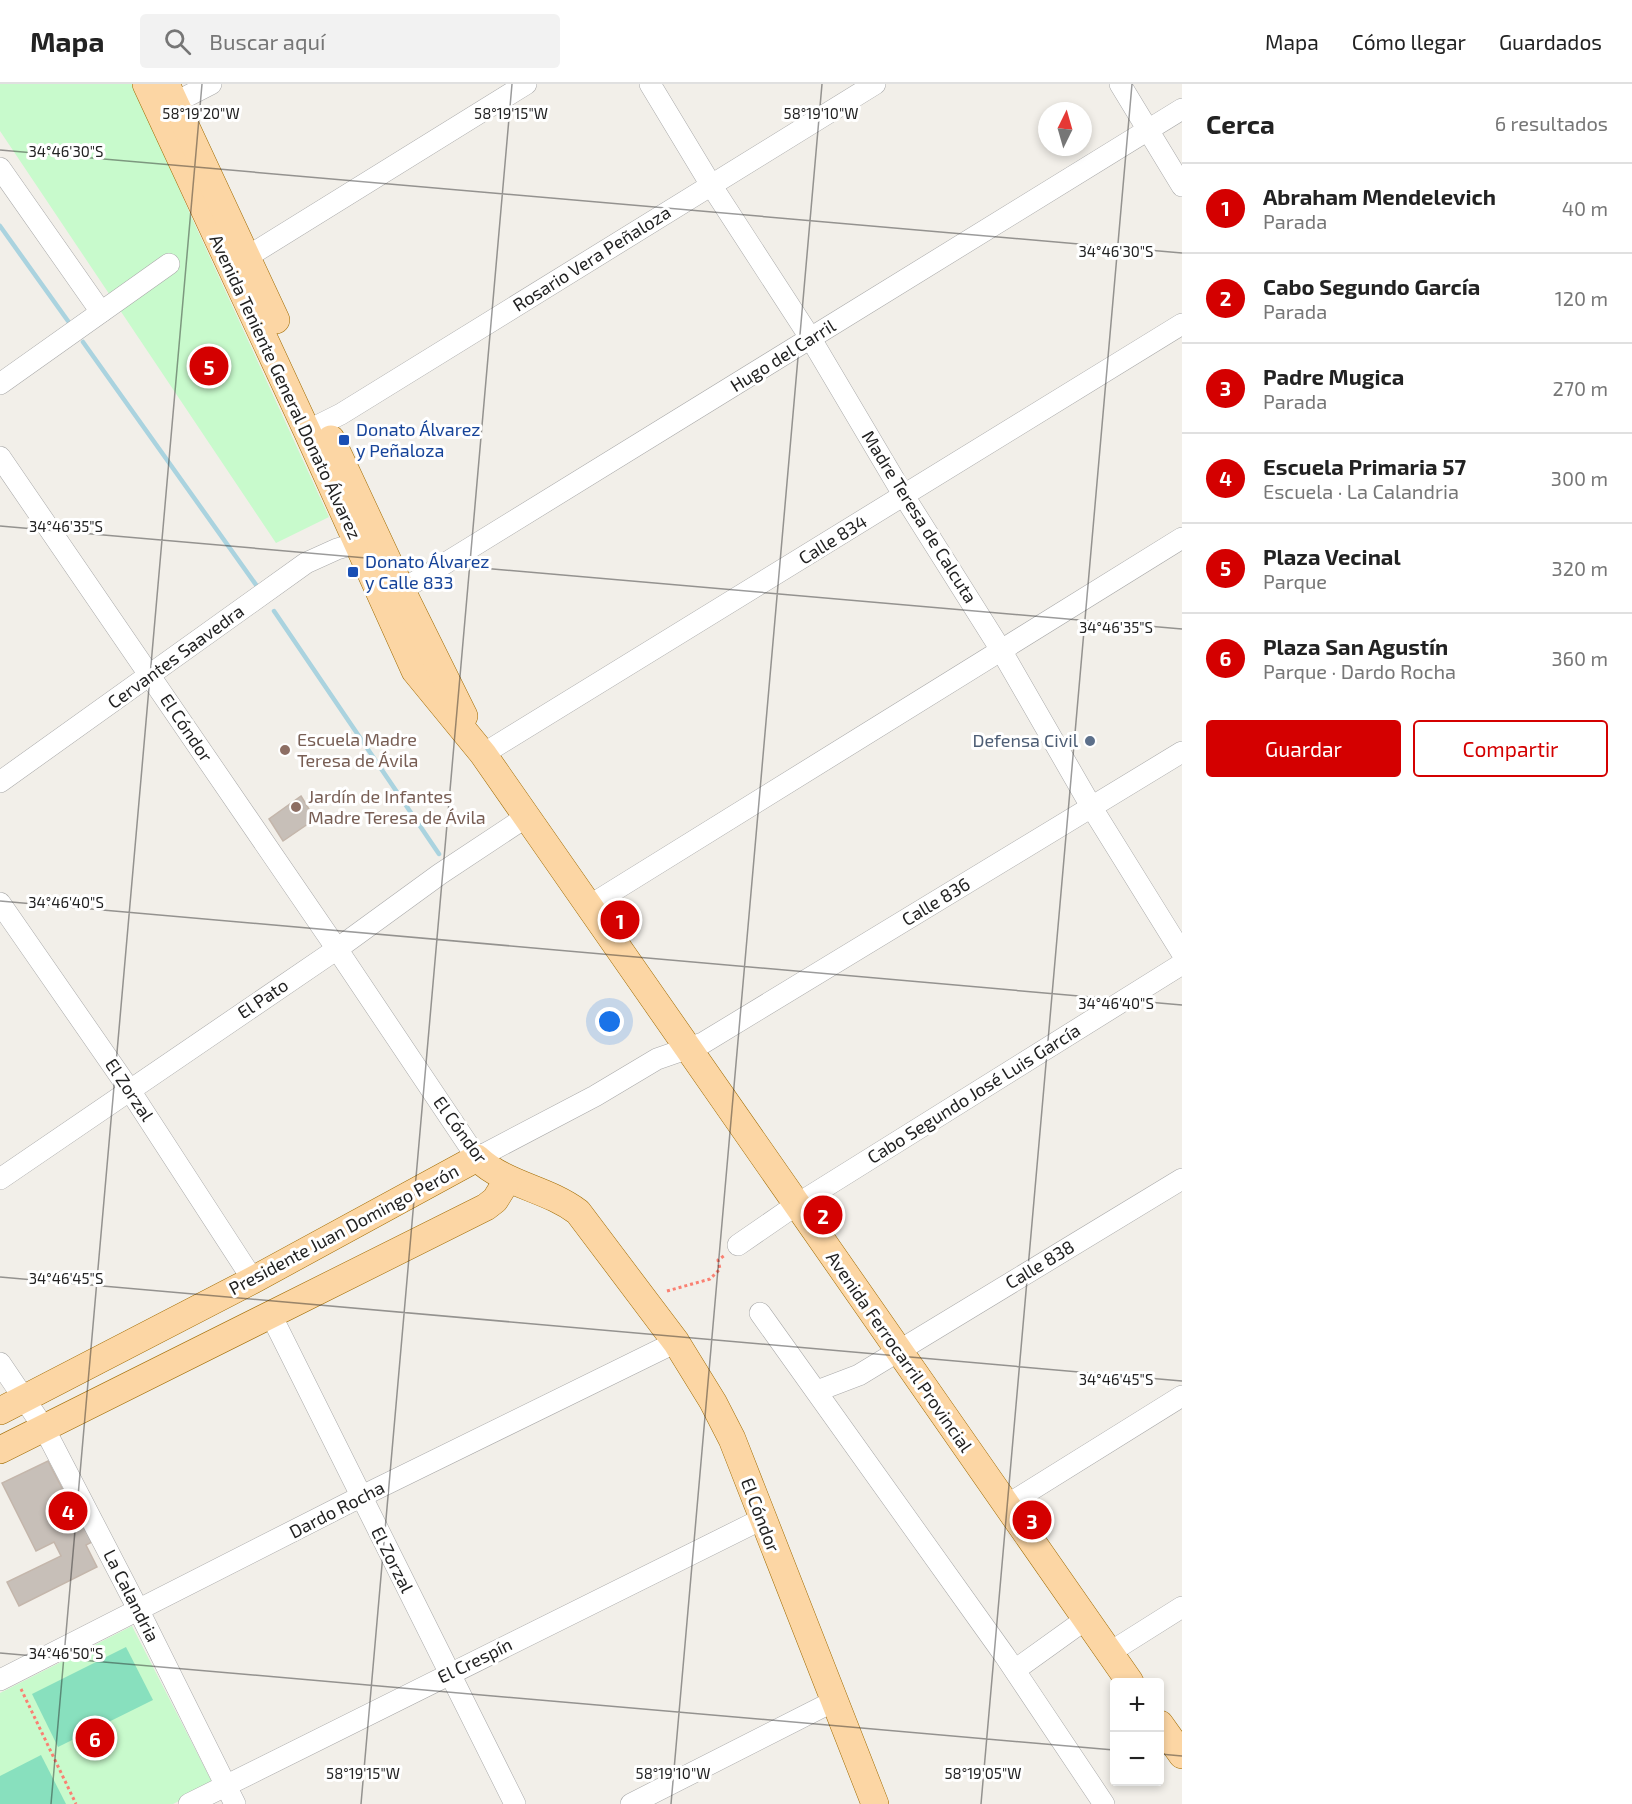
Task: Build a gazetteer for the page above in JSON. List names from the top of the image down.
{
  "streets": {
    "main road": [
      "Avenida Teniente General Donato Álvarez",
      "El Cóndor",
      "Presidente Juan Domingo Perón",
      "Avenida Ferrocarril Provincial"
    ],
    "street": [
      "Rosario Vera Peñaloza",
      "Hugo del Carril",
      "Madre Teresa de Calcuta",
      "Calle 834",
      "Cervantes Saavedra",
      "Calle 836",
      "El Pato",
      "El Zorzal",
      "Cabo Segundo José Luis García",
      "Calle 838",
      "Dardo Rocha",
      "La Calandria",
      "El Crespín"
    ]
  },
  "crossings": [
    ["Rosario Vera Peñaloza", "Avenida Teniente General Donato Álvarez"],
    ["Rosario Vera Peñaloza", "Madre Teresa de Calcuta"],
    ["Hugo del Carril", "Avenida Teniente General Donato Álvarez"],
    ["Hugo del Carril", "Madre Teresa de Calcuta"],
    ["Avenida Teniente General Donato Álvarez", "Calle 834"],
    ["Avenida Teniente General Donato Álvarez", "Cervantes Saavedra"],
    ["Avenida Teniente General Donato Álvarez", "Avenida Ferrocarril Provincial"],
    ["Madre Teresa de Calcuta", "Calle 834"],
    ["Madre Teresa de Calcuta", "Calle 836"],
    ["Calle 834", "Avenida Ferrocarril Provincial"],
    ["Cervantes Saavedra", "El Cóndor"],
    ["El Cóndor", "El Pato"],
    ["El Cóndor", "Presidente Juan Domingo Perón"],
    ["El Cóndor", "Dardo Rocha"],
    ["El Cóndor", "El Crespín"],
    ["Calle 836", "Presidente Juan Domingo Perón"],
    ["Calle 836", "Avenida Ferrocarril Provincial"],
    ["El Pato", "El Zorzal"],
    ["El Pato", "Avenida Ferrocarril Provincial"],
    ["El Zorzal", "Presidente Juan Domingo Perón"],
    ["El Zorzal", "Dardo Rocha"],
    ["El Zorzal", "El Crespín"],
    ["Cabo Segundo José Luis García", "Avenida Ferrocarril Provincial"],
    ["Presidente Juan Domingo Perón", "Avenida Ferrocarril Provincial"],
    ["Presidente Juan Domingo Perón", "La Calandria"],
    ["Calle 838", "Avenida Ferrocarril Provincial"],
    ["Dardo Rocha", "La Calandria"],
    ["La Calandria", "El Crespín"]
  ],
  "places": {
    "transit": ["Donato Álvarez y Peñaloza", "Donato Álvarez y Calle 833"],
    "other": ["Defensa Civil", "Escuela Madre Teresa de Ávila", "Jardín de Infantes Madre Teresa de Ávila"]
  },
  "north": "top",
  "page": {
    "header": "Mapa",
    "search": "Buscar aquí",
    "nav": ["Mapa", "Cómo llegar", "Guardados"],
    "heading": ["Cerca", "6 resultados"],
    "list": [
      {
        "mark": "1",
        "name": "Abraham Mendelevich",
        "note": "Parada",
        "value": "40 m"
      },
      {
        "mark": "2",
        "name": "Cabo Segundo García",
        "note": "Parada",
        "value": "120 m"
      },
      {
        "mark": "3",
        "name": "Padre Mugica",
        "note": "Parada",
        "value": "270 m"
      },
      {
        "mark": "4",
        "name": "Escuela Primaria 57",
        "note": "Escuela · La Calandria",
        "value": "300 m"
      },
      {
        "mark": "5",
        "name": "Plaza Vecinal",
        "note": "Parque",
        "value": "320 m"
      },
      {
        "mark": "6",
        "name": "Plaza San Agustín",
        "note": "Parque · Dardo Rocha",
        "value": "360 m"
      }
    ],
    "pins": [
      "5",
      "1",
      "2",
      "4",
      "3",
      "6"
    ],
    "buttons": ["Guardar", "Compartir"],
    "map_buttons": ["+", "−"]
  },
  "coordinates": [
    "58°19'20\"W",
    "58°19'15\"W",
    "58°19'10\"W",
    "34°46'30\"S",
    "34°46'35\"S",
    "34°46'40\"S",
    "34°46'45\"S",
    "34°46'50\"S",
    "58°19'05\"W"
  ]
}
